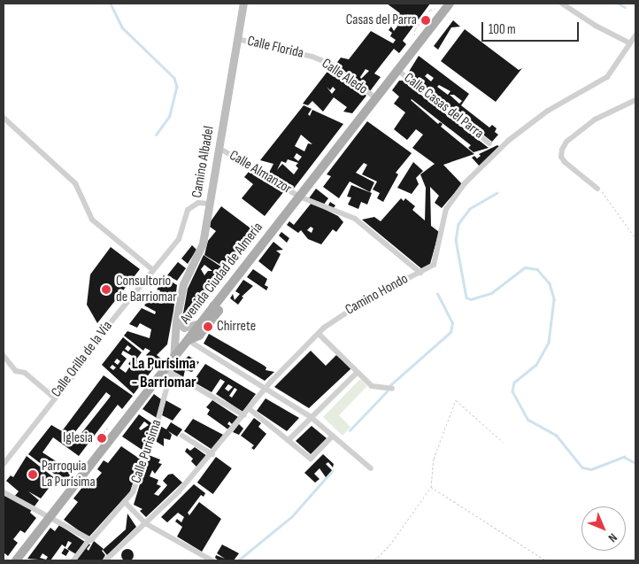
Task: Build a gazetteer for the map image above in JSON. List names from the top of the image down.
{
  "streets": {
    "main road": ["Camino Albadel", "Avenida Ciudad de Almería"],
    "street": [
      "Calle Florida",
      "Calle Aledo",
      "Calle Casas del Parra",
      "Calle Almanzor",
      "Camino Hondo",
      "Calle Orilla de la Vía",
      "Calle Purísima"
    ]
  },
  "crossings": [
    ["Calle Florida", "Calle Aledo"],
    ["Calle Florida", "Camino Albadel"],
    ["Calle Aledo", "Avenida Ciudad de Almería"],
    ["Calle Casas del Parra", "Avenida Ciudad de Almería"],
    ["Camino Albadel", "Calle Almanzor"],
    ["Camino Albadel", "Avenida Ciudad de Almería"],
    ["Camino Albadel", "Calle Orilla de la Vía"],
    ["Calle Almanzor", "Avenida Ciudad de Almería"],
    ["Calle Almanzor", "Camino Hondo"],
    ["Avenida Ciudad de Almería", "Calle Purísima"]
  ],
  "districts": ["La Purísima - Barriomar"],
  "places": [
    "Casas del Parra",
    "Consultorio de Barriomar",
    "Chirrete",
    "Iglesia",
    "Parroquia La Purísima"
  ],
  "scale_bar": "100 m",
  "north": "bottom right"
}
